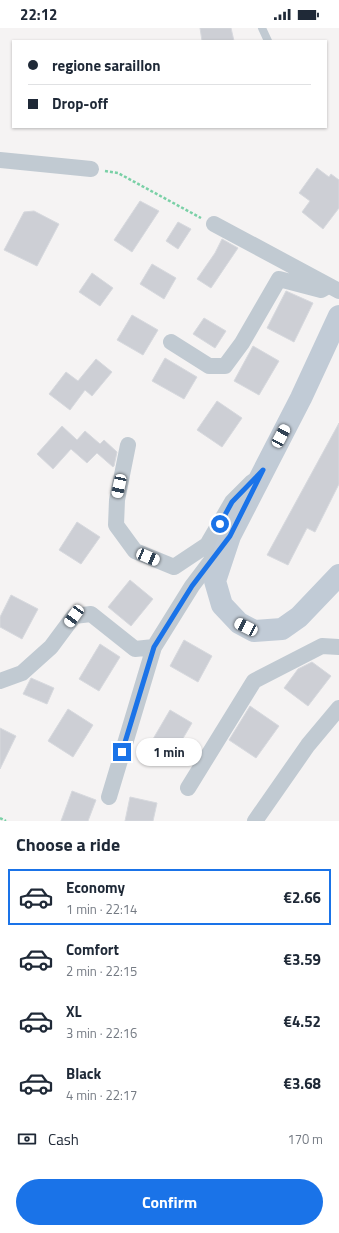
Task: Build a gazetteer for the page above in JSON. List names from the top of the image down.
{
  "page": {
    "status": "22:12",
    "banner": ["regione saraillon", "Drop-off"],
    "bubble": "1 min",
    "heading": "Choose a ride",
    "list": [
      {
        "name": "Economy",
        "note": "1 min · 22:14",
        "value": "€2.66"
      },
      {
        "name": "Comfort",
        "note": "2 min · 22:15",
        "value": "€3.59"
      },
      {
        "name": "XL",
        "note": "3 min · 22:16",
        "value": "€4.52"
      },
      {
        "name": "Black",
        "note": "4 min · 22:17",
        "value": "€3.68"
      }
    ],
    "pay": ["Cash", "170 m"],
    "buttons": "Confirm"
  }
}
